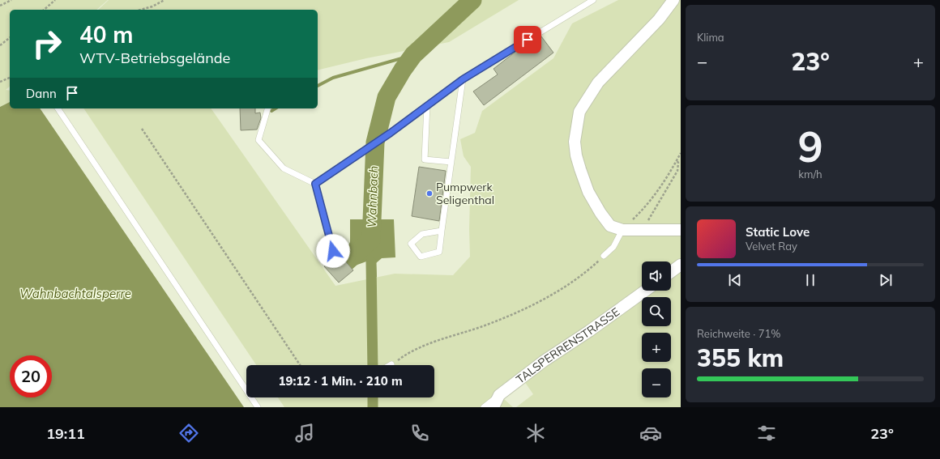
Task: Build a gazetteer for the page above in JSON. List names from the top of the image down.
{
  "streets": {
    "street": ["TALSPERRENSTRASSE"]
  },
  "water": ["Wahnbach", "Wahnbachtalsperre"],
  "places": ["Pumpwerk Seligenthal"],
  "page": {
    "tile": [
      "Klima",
      ["9", "km/h"],
      ["Reichweite · 71%", "355 km"]
    ],
    "turn": ["40 m", "WTV-Betriebsgelände"],
    "heat": ["−", "23°", "+"],
    "then": "Dann",
    "song": ["Static Love", "Velvet Ray"],
    "map_buttons": ["+", "−"],
    "limit": "20",
    "trip": "19:12 · 1 Min. · 210 m",
    "tabs": ["19:11", "23°"]
  }
}
